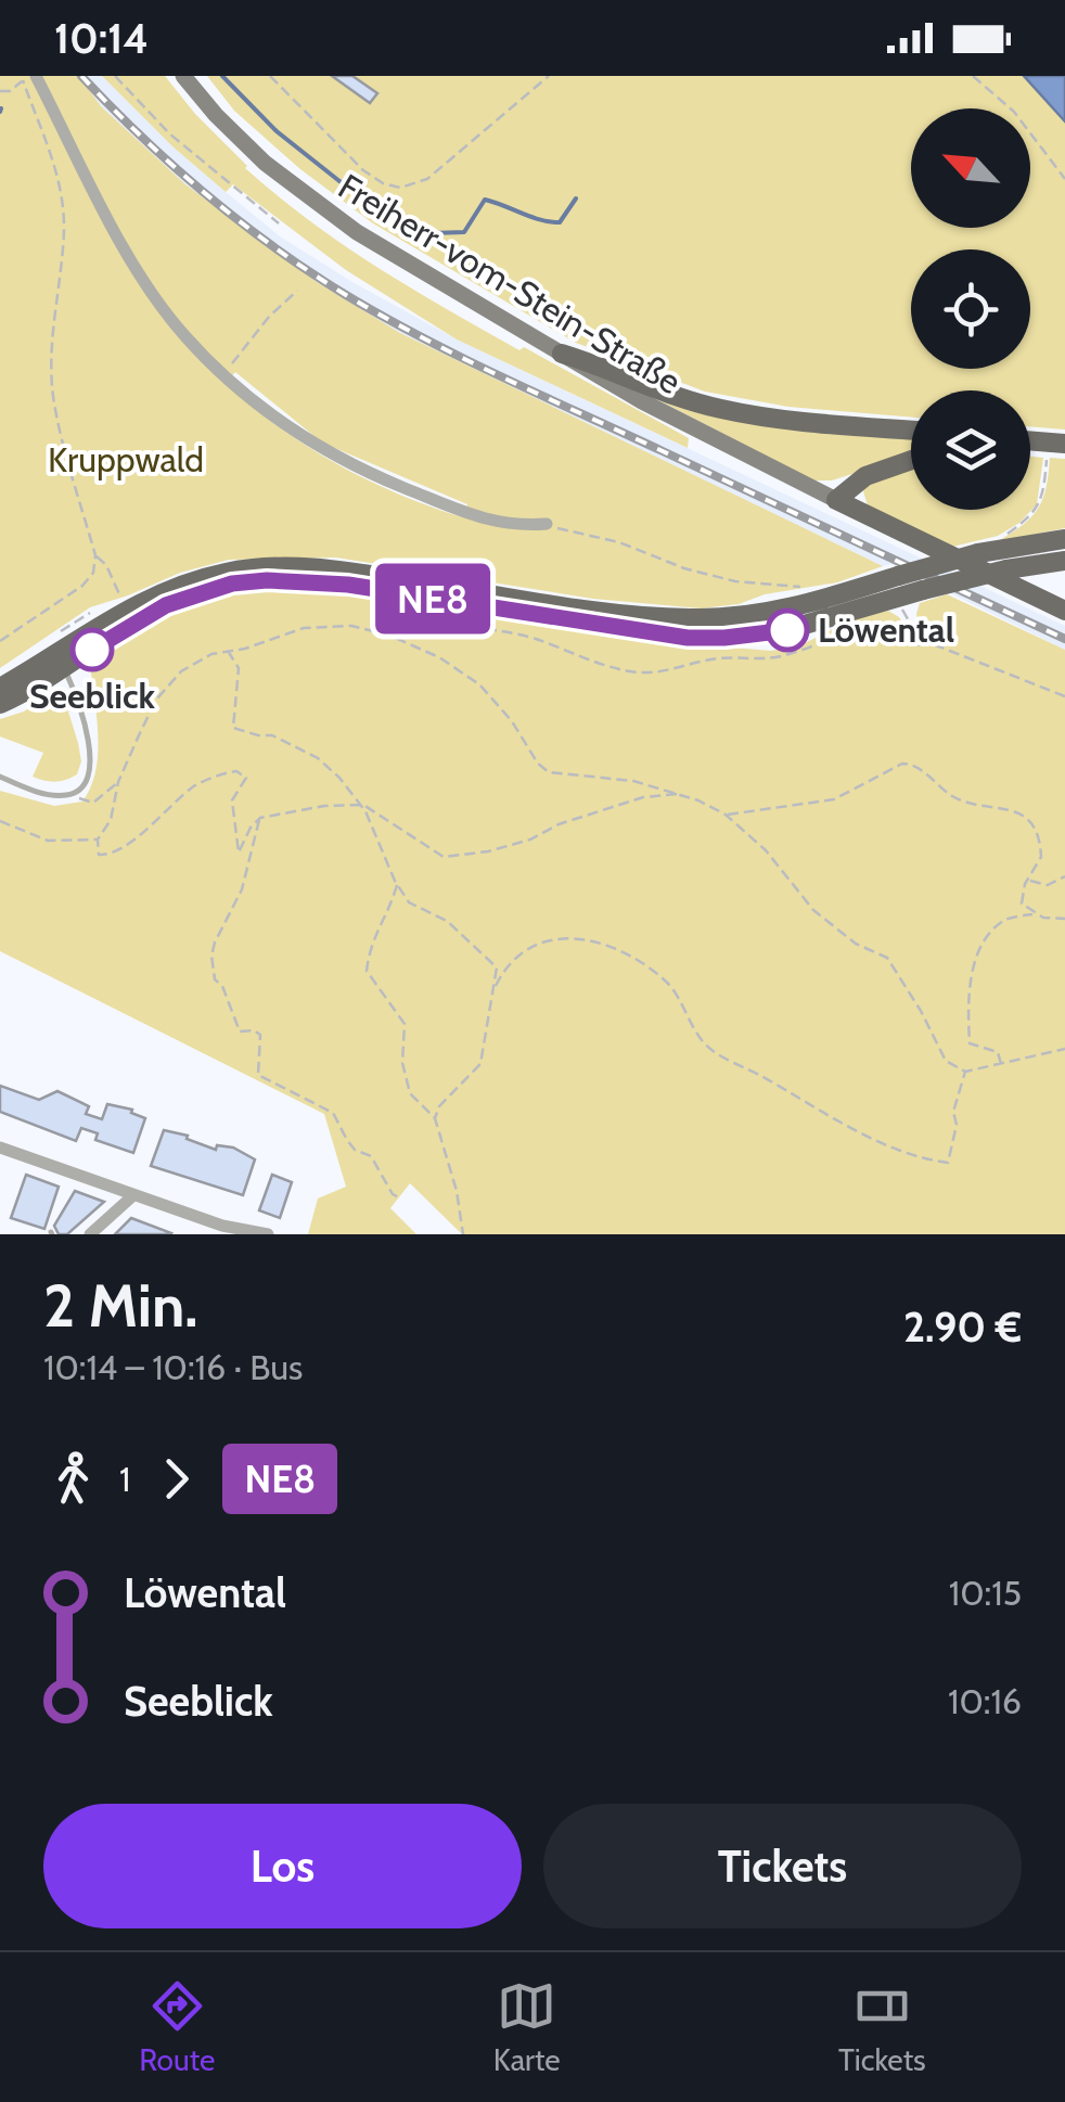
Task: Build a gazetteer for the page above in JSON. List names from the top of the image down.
{
  "streets": {
    "main road": ["Freiherr-vom-Stein-Straße"]
  },
  "parks": ["Kruppwald"],
  "places": ["Löwental", "Seeblick"],
  "lines": ["bus line NE8"],
  "north": "top left",
  "page": {
    "status": "10:14",
    "on_map": "NE8",
    "heading": ["2 Min.", "10:14 – 10:16 · Bus", "2.90 €"],
    "legs": ["1", "NE8"],
    "list": [
      {
        "name": "Löwental",
        "value": "10:15"
      },
      {
        "name": "Seeblick",
        "value": "10:16"
      }
    ],
    "buttons": ["Los", "Tickets"],
    "tabs": ["Route", "Karte", "Tickets"]
  }
}
